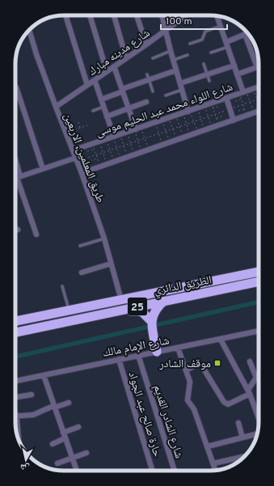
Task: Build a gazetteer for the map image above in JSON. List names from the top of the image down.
{
  "streets": {
    "highway": ["الطريق الدائري", "25"],
    "street": [
      "شارع مدينه مبارك",
      "شارع اللواء محمد عبد الحليم موسى",
      "طريق المعلمين, الاربعين",
      "شارع الإمام مالك",
      "حارة صالح عبد الجواد",
      "شارع الشادر القديم"
    ]
  },
  "crossings": [
    ["شارع مدينه مبارك", "طريق المعلمين, الاربعين"],
    ["شارع اللواء محمد عبد الحليم موسى", "طريق المعلمين, الاربعين"],
    ["طريق المعلمين, الاربعين", "الطريق الدائري"],
    ["شارع الإمام مالك", "حارة صالح عبد الجواد"],
    ["شارع الإمام مالك", "شارع الشادر القديم"]
  ],
  "places": {
    "transit": ["موقف الشادر"]
  },
  "scale_bar": "100 m",
  "north": "bottom"
}
